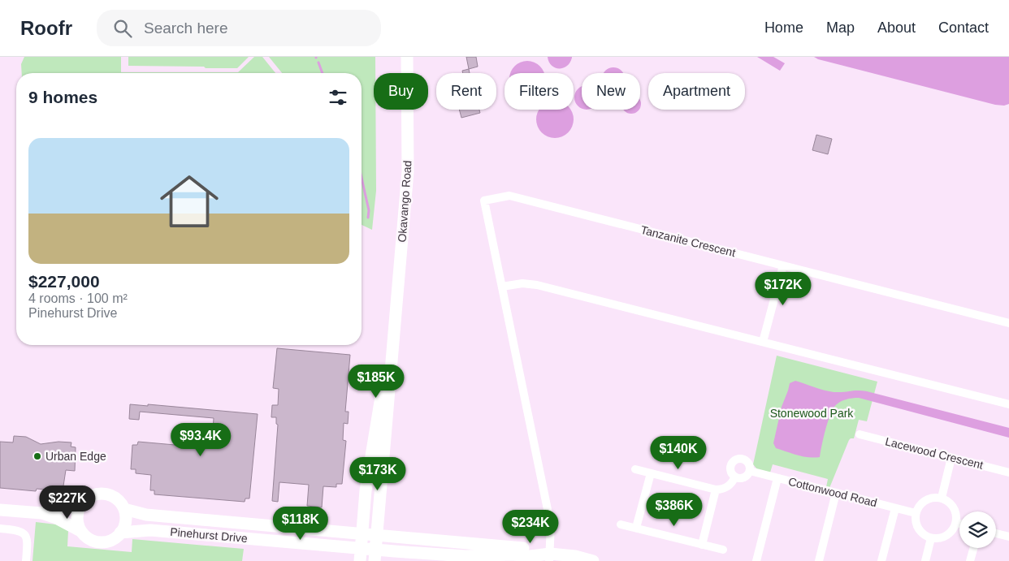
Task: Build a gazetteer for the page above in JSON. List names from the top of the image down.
{
  "streets": {
    "street": [
      "Okavango Road",
      "Tanzanite Crescent",
      "Lacewood Crescent",
      "Cottonwood Road",
      "Pinehurst Drive"
    ]
  },
  "crossings": [
    ["Okavango Road", "Pinehurst Drive"]
  ],
  "parks": ["Stonewood Park"],
  "places": ["Urban Edge"],
  "page": {
    "header": "Roofr",
    "search": "Search here",
    "nav": [
      "Home",
      "Map",
      "About",
      "Contact"
    ],
    "chip": [
      "Buy",
      "Rent",
      "Filters",
      "New",
      "Apartment"
    ],
    "heading": "9 homes",
    "list": [
      {
        "name": "$227,000",
        "note": "4 rooms · 100 m² · Pinehurst Drive"
      }
    ],
    "price": [
      "$172K",
      "$185K",
      "$93.4K",
      "$140K",
      "$173K",
      "$227K",
      "$386K",
      "$118K",
      "$234K"
    ]
  }
}
